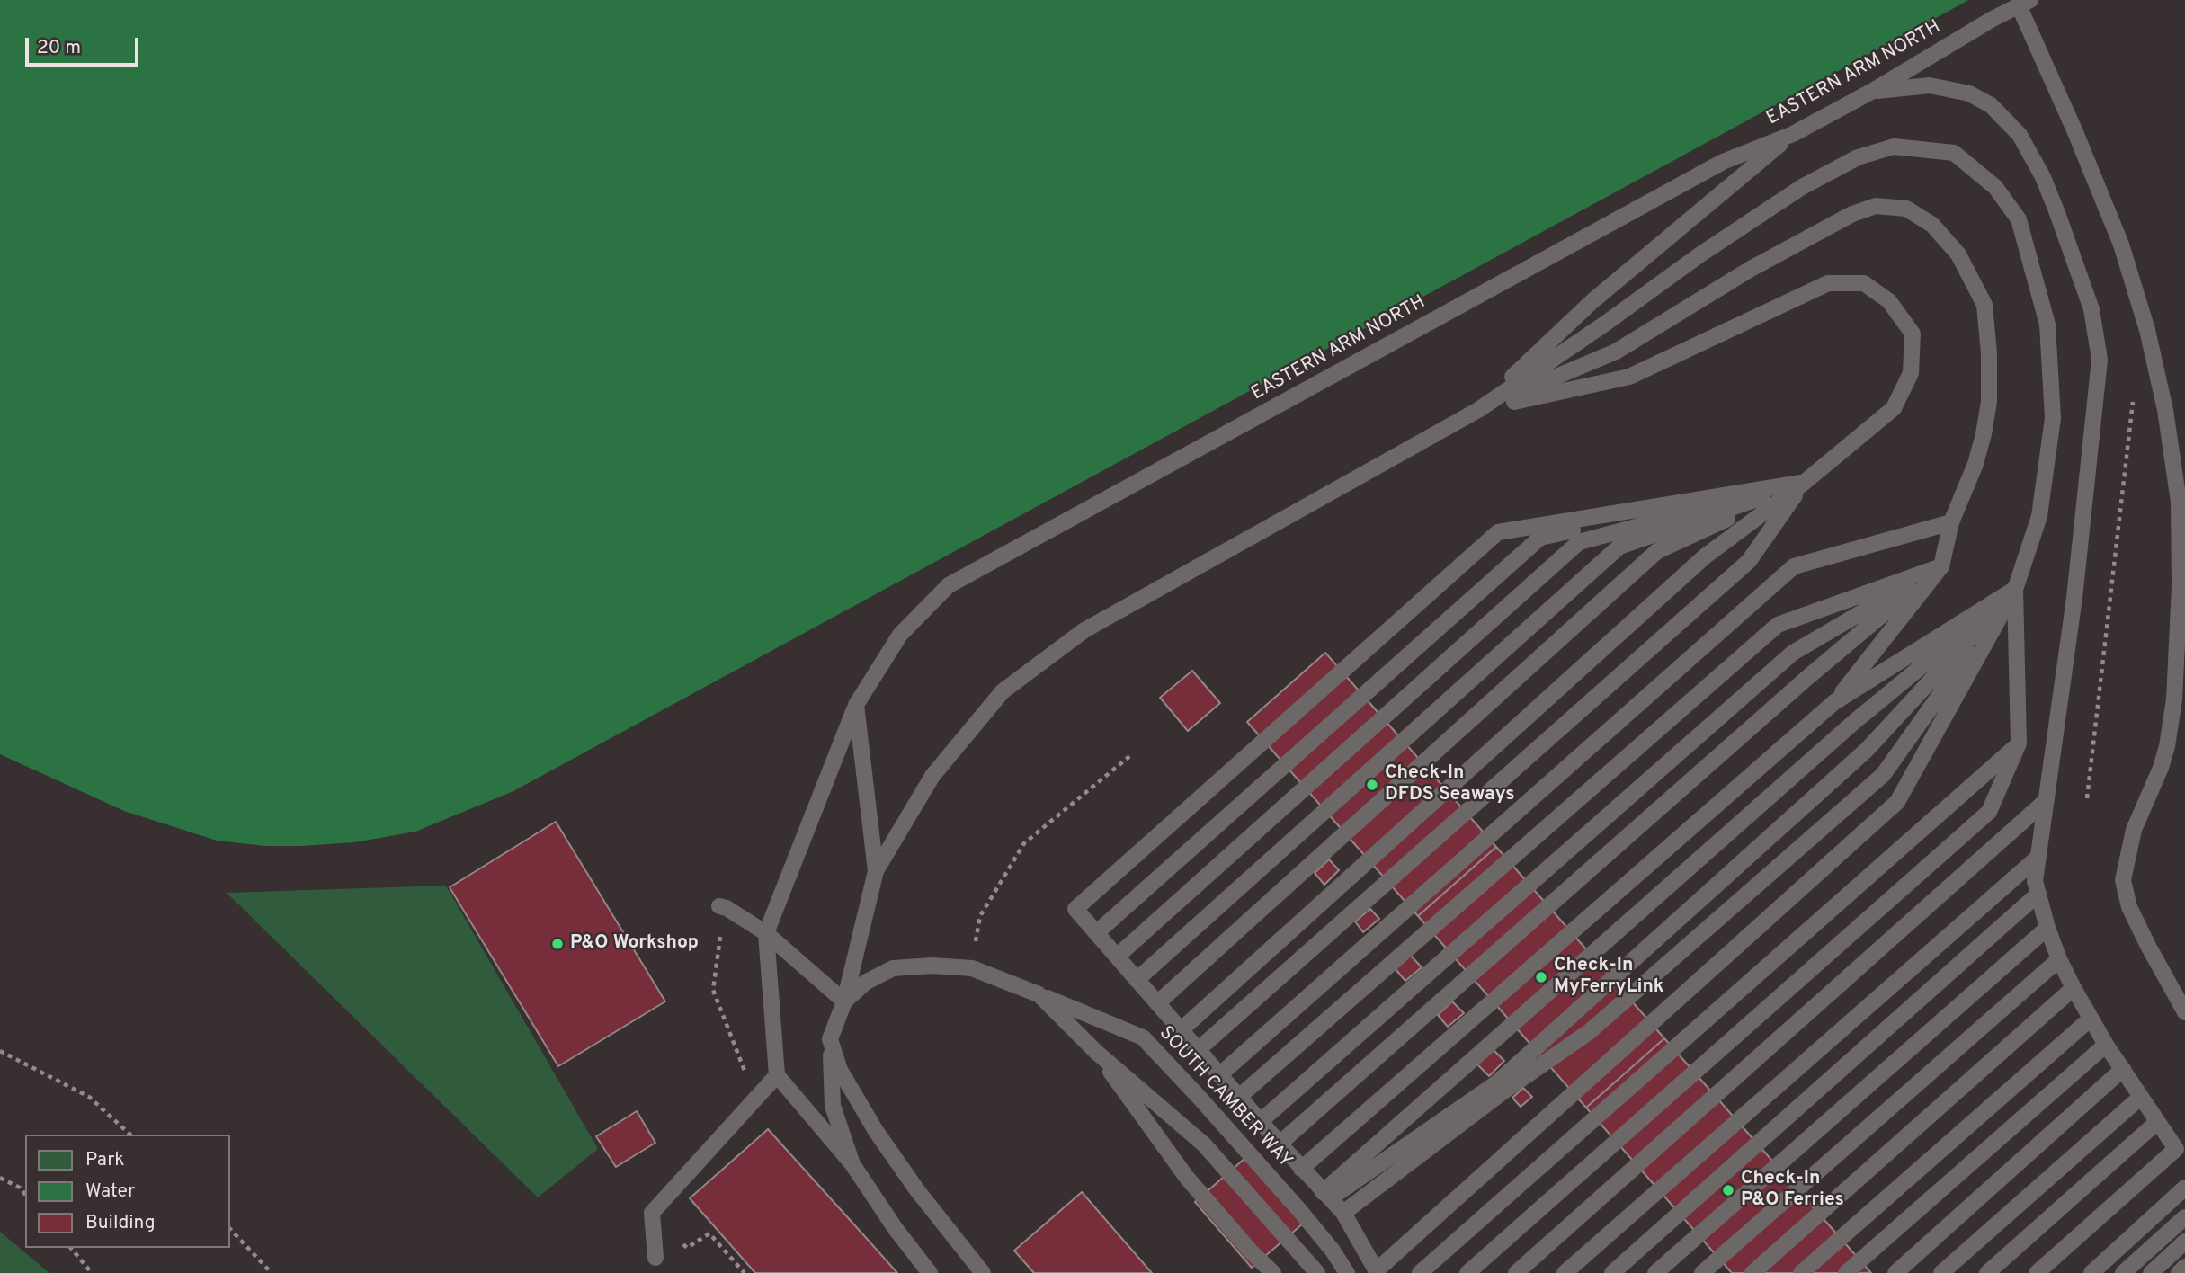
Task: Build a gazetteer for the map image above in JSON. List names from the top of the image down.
{
  "streets": {
    "lane": ["EASTERN ARM NORTH", "SOUTH CAMBER WAY"]
  },
  "places": [
    "Check-In DFDS Seaways",
    "P&O Workshop",
    "Check-In MyFerryLink",
    "Check-In P&O Ferries"
  ],
  "legend": ["Park", "Water", "Building"],
  "scale_bar": "20 m"
}
